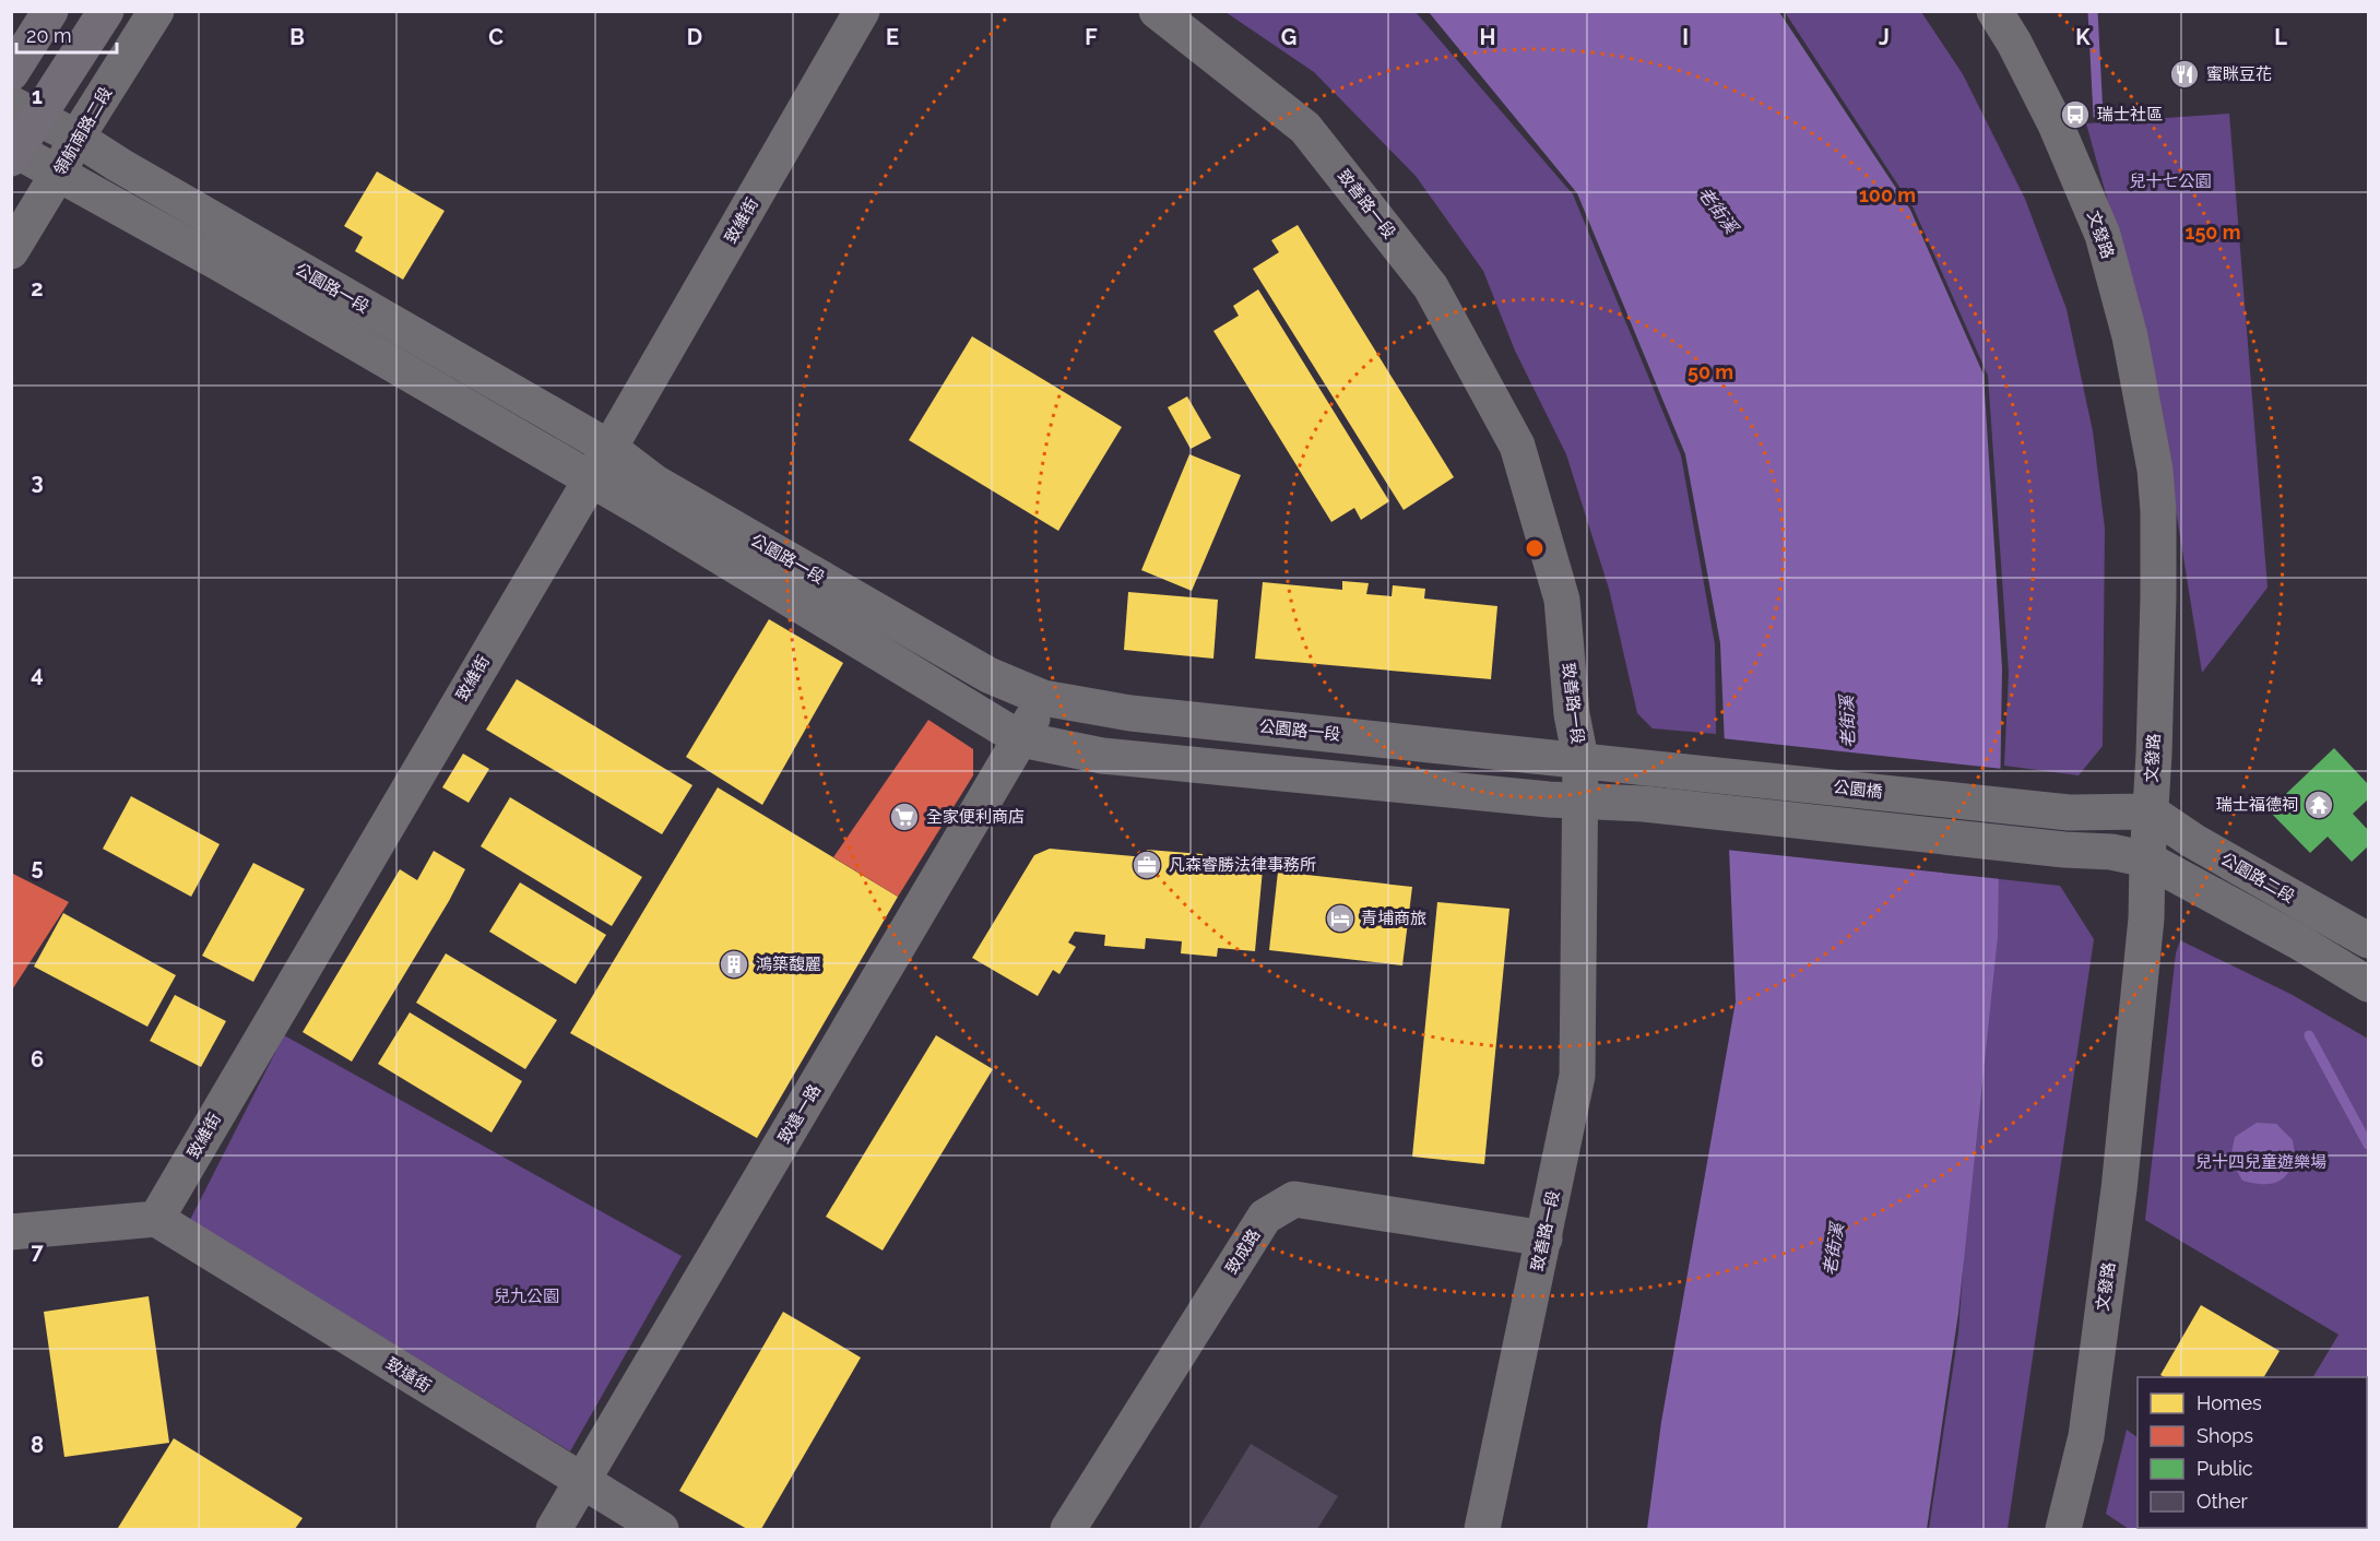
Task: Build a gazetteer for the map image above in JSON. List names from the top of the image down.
{
  "streets": {
    "street": [
      "領航南路二段",
      "致善路一段",
      "致維街",
      "文發路",
      "公園路一段",
      "公園橋",
      "公園路二段",
      "致遠一路",
      "致成路",
      "致遠街"
    ]
  },
  "crossings": [
    ["領航南路二段", "公園路一段"],
    ["致善路一段", "公園路一段"],
    ["致善路一段", "致成路"],
    ["致維街", "公園路一段"],
    ["致維街", "致遠街"],
    ["文發路", "公園路一段"],
    ["文發路", "公園橋"],
    ["文發路", "公園路二段"],
    ["公園路一段", "公園橋"],
    ["公園路一段", "致遠一路"],
    ["公園橋", "公園路二段"],
    ["致遠一路", "致遠街"]
  ],
  "water": ["老街溪"],
  "parks": ["兒十七公園", "兒十四兒童遊樂場", "兒九公園"],
  "places": {
    "restaurant": ["蜜眯豆花"],
    "bus stop": ["瑞士社區"],
    "temple": ["瑞士福德祠"],
    "supermarket": ["全家便利商店"],
    "office": ["凡森睿勝法律事務所"],
    "hotel": ["青埔商旅"],
    "building": ["鴻築馥麗"]
  },
  "legend": [
    "Homes",
    "Shops",
    "Public",
    "Other"
  ],
  "scale_bar": "20 m",
  "grid": {
    "columns": [
      "B",
      "C",
      "D",
      "E",
      "F",
      "G",
      "H",
      "I",
      "J",
      "K",
      "L"
    ],
    "rows": [
      "1",
      "2",
      "3",
      "4",
      "5",
      "6",
      "7",
      "8"
    ]
  },
  "rings": ["100 m", "150 m", "50 m"]
}
